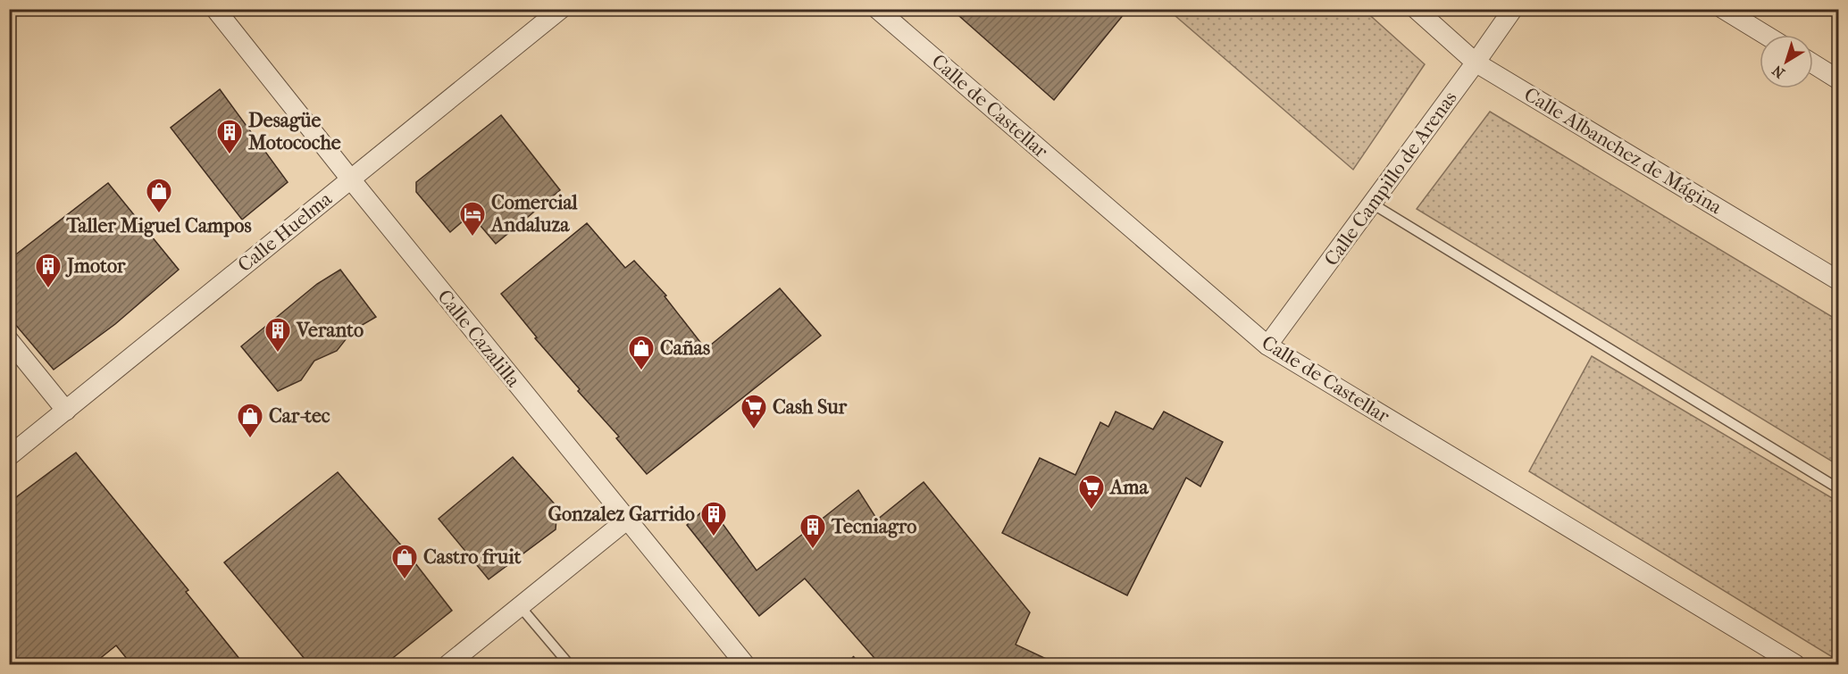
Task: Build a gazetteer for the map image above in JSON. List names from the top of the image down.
{
  "streets": {
    "street": [
      "Calle de Castellar",
      "Calle Albanchez de Mágina",
      "Calle Campillo de Arenas",
      "Calle Huelma",
      "Calle Cazalilla"
    ]
  },
  "crossings": [
    ["Calle de Castellar", "Calle Campillo de Arenas"],
    ["Calle Albanchez de Mágina", "Calle Campillo de Arenas"],
    ["Calle Huelma", "Calle Cazalilla"]
  ],
  "places": {
    "building": [
      "Desagüe Motocoche",
      "Jmotor",
      "Veranto",
      "Gonzalez Garrido",
      "Tecniagro"
    ],
    "shop": [
      "Taller Miguel Campos",
      "Cañas",
      "Car-tec",
      "Castro fruit"
    ],
    "hotel": ["Comercial Andaluza"],
    "supermarket": ["Cash Sur", "Ama"]
  },
  "north": "bottom left"
}
